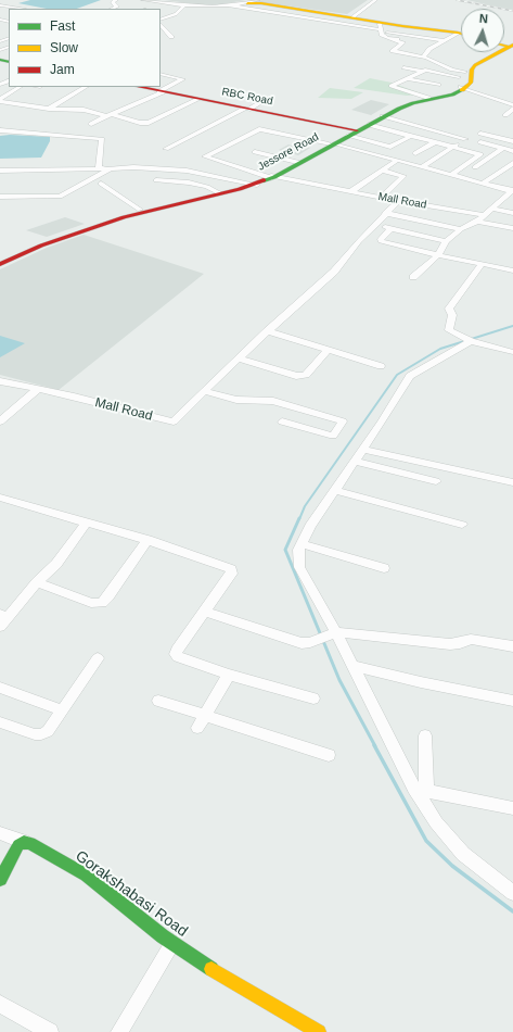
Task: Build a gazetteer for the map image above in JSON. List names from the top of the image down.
{
  "streets": {
    "main road": ["RBC Road", "Jessore Road", "Gorakshabasi Road"],
    "street": ["Mall Road"]
  },
  "crossings": [
    ["RBC Road", "Jessore Road"],
    ["Jessore Road", "Mall Road"]
  ],
  "legend": ["Fast", "Slow", "Jam"],
  "north": "top"
}
